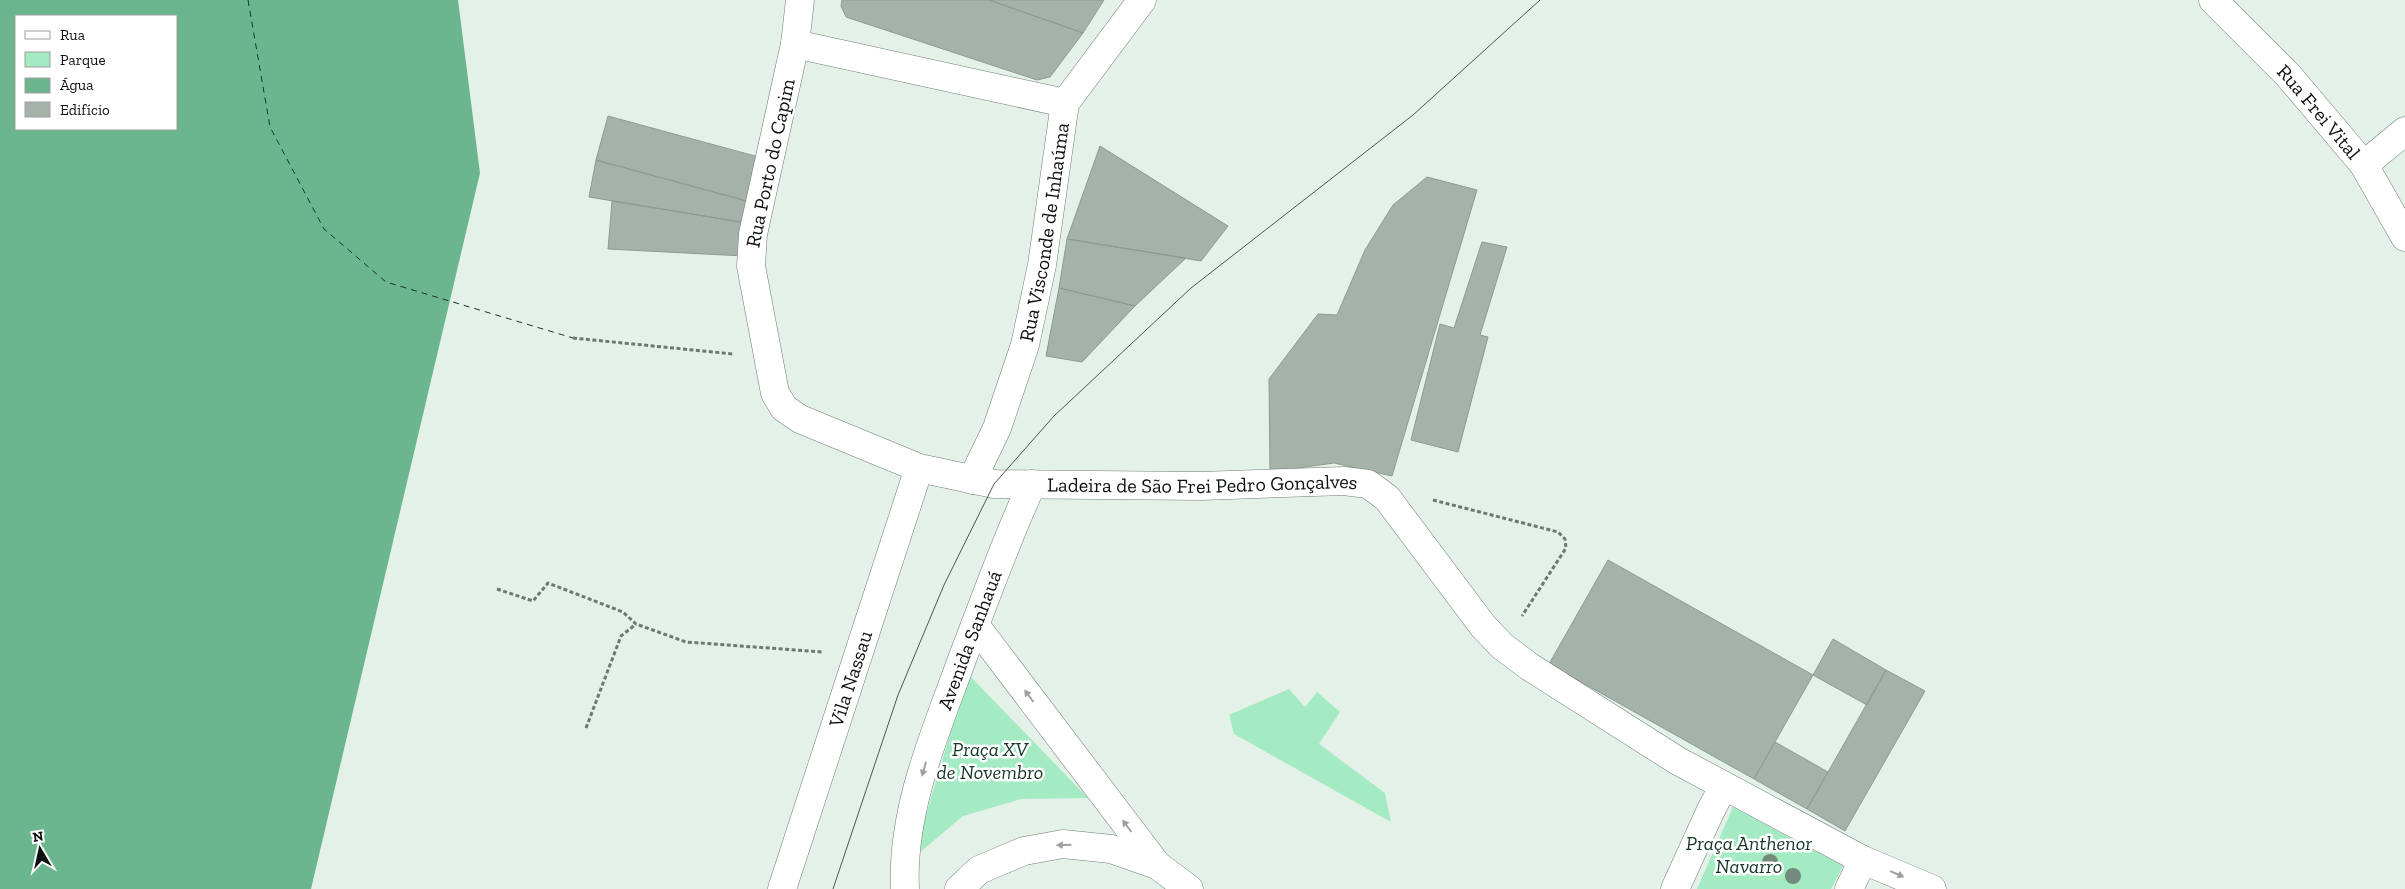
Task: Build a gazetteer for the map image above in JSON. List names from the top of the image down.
{
  "streets": {
    "street": [
      "Rua Frei Vital",
      "Rua Porto do Capim",
      "Rua Visconde de Inhaúma",
      "Ladeira de São Frei Pedro Gonçalves",
      "Avenida Sanhauá",
      "Vila Nassau"
    ]
  },
  "crossings": [
    ["Rua Porto do Capim", "Ladeira de São Frei Pedro Gonçalves"],
    ["Rua Visconde de Inhaúma", "Ladeira de São Frei Pedro Gonçalves"],
    ["Ladeira de São Frei Pedro Gonçalves", "Avenida Sanhauá"],
    ["Ladeira de São Frei Pedro Gonçalves", "Vila Nassau"]
  ],
  "one_way": ["Avenida Sanhauá"],
  "parks": ["Praça XV de Novembro", "Praça Anthenor Navarro"],
  "legend": [
    "Rua",
    "Parque",
    "Água",
    "Edifício"
  ],
  "north": "top"
}
